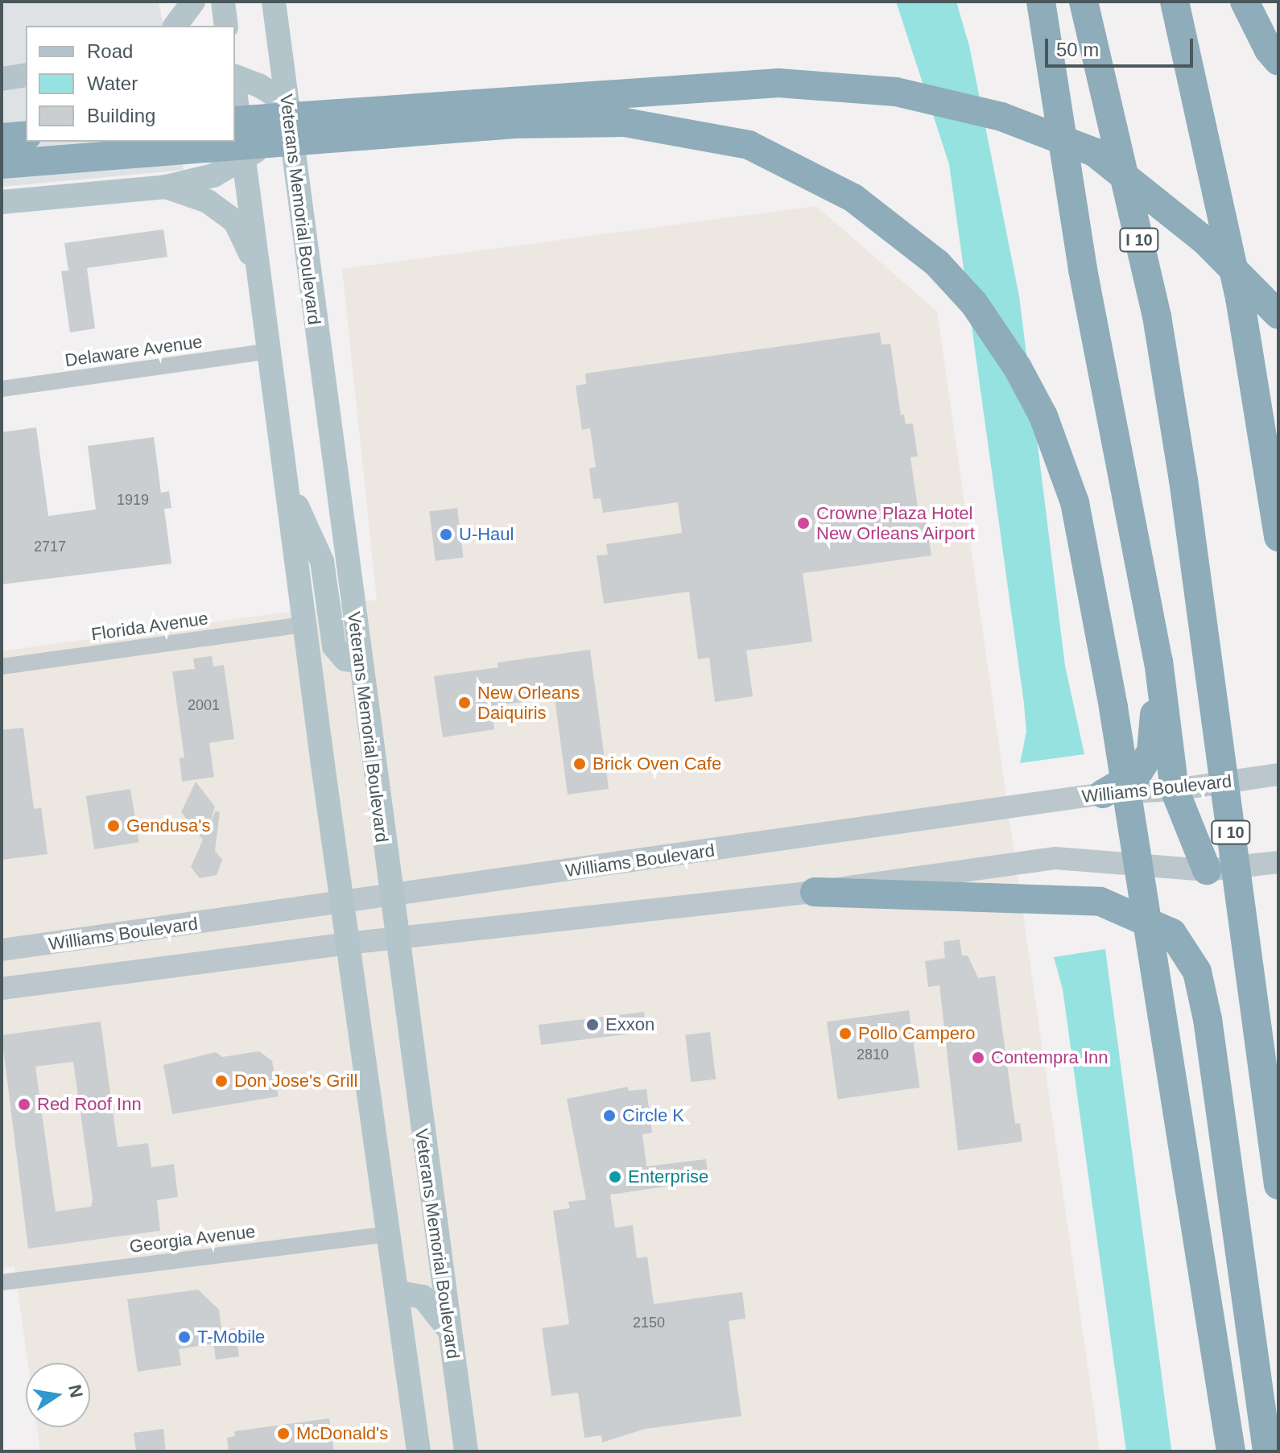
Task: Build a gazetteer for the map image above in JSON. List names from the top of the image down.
{
  "streets": {
    "highway": ["I 10"],
    "main road": ["Veterans Memorial Boulevard", "Williams Boulevard"],
    "street": ["Delaware Avenue", "Florida Avenue", "Georgia Avenue"]
  },
  "crossings": [
    ["Veterans Memorial Boulevard", "Williams Boulevard"]
  ],
  "places": [
    "Crowne Plaza Hotel New Orleans Airport",
    "U-Haul",
    "New Orleans Daiquiris",
    "Brick Oven Cafe",
    "Gendusa's",
    "Exxon",
    "Pollo Campero",
    "Contempra Inn",
    "Don Jose's Grill",
    "Red Roof Inn",
    "Circle K",
    "Enterprise",
    "T-Mobile",
    "McDonald's"
  ],
  "house_numbers": [
    "1919",
    "2717",
    "2001",
    "2810",
    "2150"
  ],
  "legend": ["Road", "Water", "Building"],
  "scale_bar": "50 m",
  "north": "right"
}
